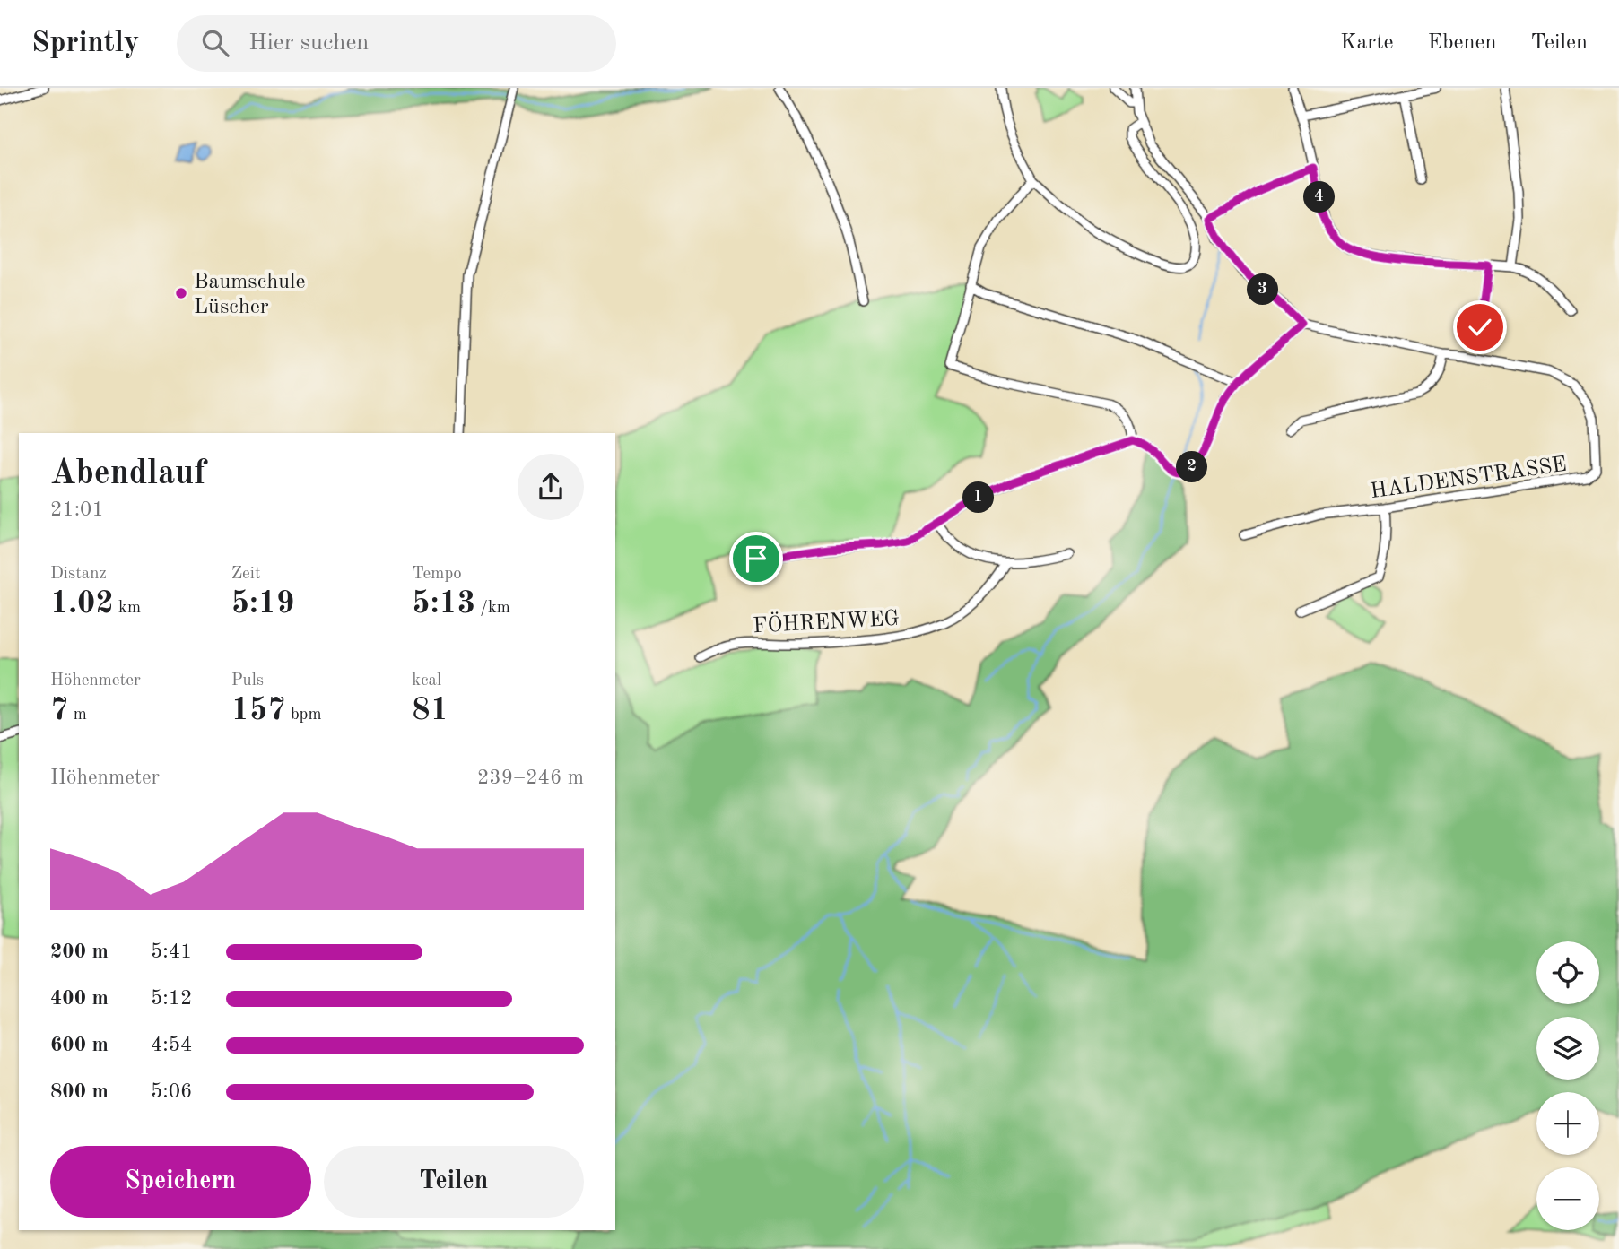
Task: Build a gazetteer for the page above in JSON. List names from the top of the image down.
{
  "streets": {
    "street": ["HALDENSTRASSE", "FÖHRENWEG"]
  },
  "places": ["Baumschule Lüscher"],
  "page": {
    "header": "Sprintly",
    "search": "Hier suchen",
    "nav": ["Karte", "Ebenen", "Teilen"],
    "pins": [
      "4",
      "3",
      "2",
      "1"
    ],
    "heading": ["Abendlauf", "21:01"],
    "stats": [
      ["Distanz", "1.02 km"],
      ["Zeit", "5:19"],
      ["Tempo", "5:13 /km"],
      ["Höhenmeter", "7 m"],
      ["Puls", "157 bpm"],
      ["kcal", "81"]
    ],
    "chart": ["Höhenmeter", "239–246 m"],
    "list": [
      {
        "name": "200 m",
        "note": "5:41"
      },
      {
        "name": "400 m",
        "note": "5:12"
      },
      {
        "name": "600 m",
        "note": "4:54"
      },
      {
        "name": "800 m",
        "note": "5:06"
      }
    ],
    "map_buttons": ["+", "−"],
    "buttons": ["Speichern", "Teilen"]
  }
}
